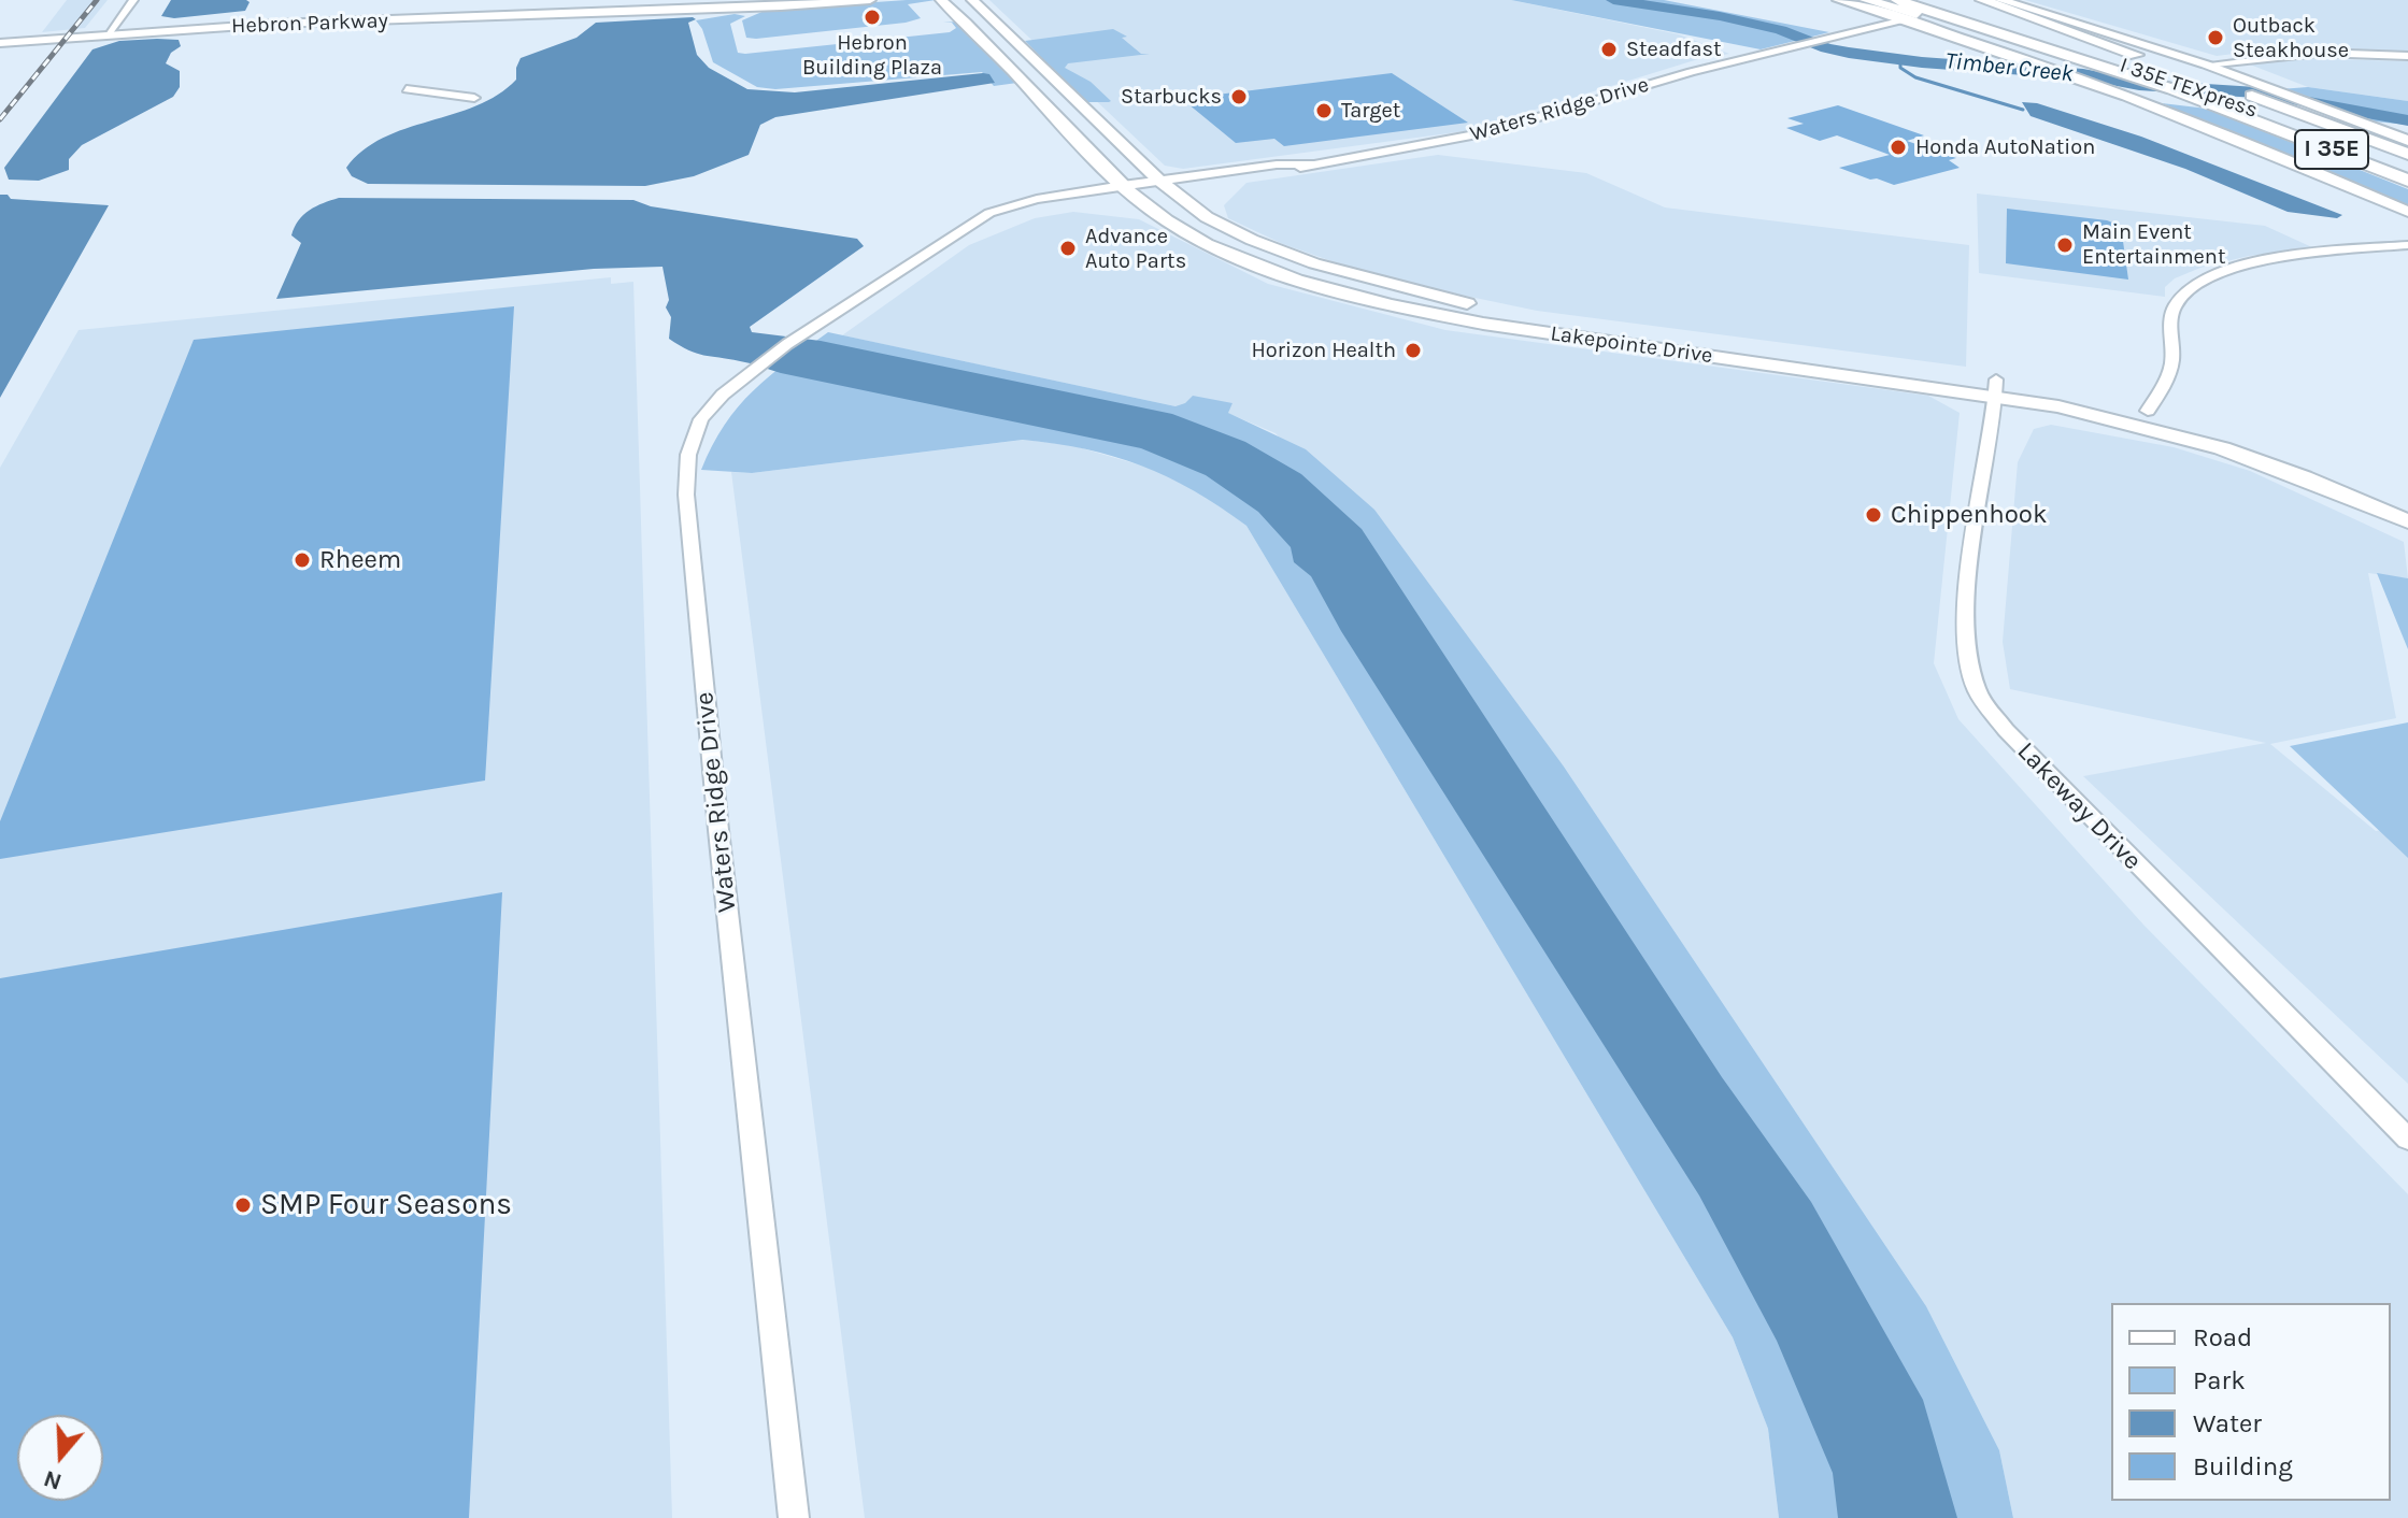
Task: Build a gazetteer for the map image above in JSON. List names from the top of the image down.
{
  "streets": {
    "highway": ["I 35E TEXpress", "I 35E"],
    "main road": ["Hebron Parkway", "Lakepointe Drive"],
    "street": ["Waters Ridge Drive", "Lakeway Drive"]
  },
  "crossings": [
    ["I 35E TEXpress", "I 35E"],
    ["Waters Ridge Drive", "Lakepointe Drive"],
    ["Lakepointe Drive", "Lakeway Drive"]
  ],
  "water": ["Timber Creek"],
  "places": [
    "Hebron Building Plaza",
    "Outback Steakhouse",
    "Steadfast",
    "Starbucks",
    "Target",
    "Honda AutoNation",
    "Main Event Entertainment",
    "Advance Auto Parts",
    "Horizon Health",
    "Chippenhook",
    "Rheem",
    "SMP Four Seasons"
  ],
  "legend": [
    "Road",
    "Park",
    "Water",
    "Building"
  ],
  "north": "bottom"
}
